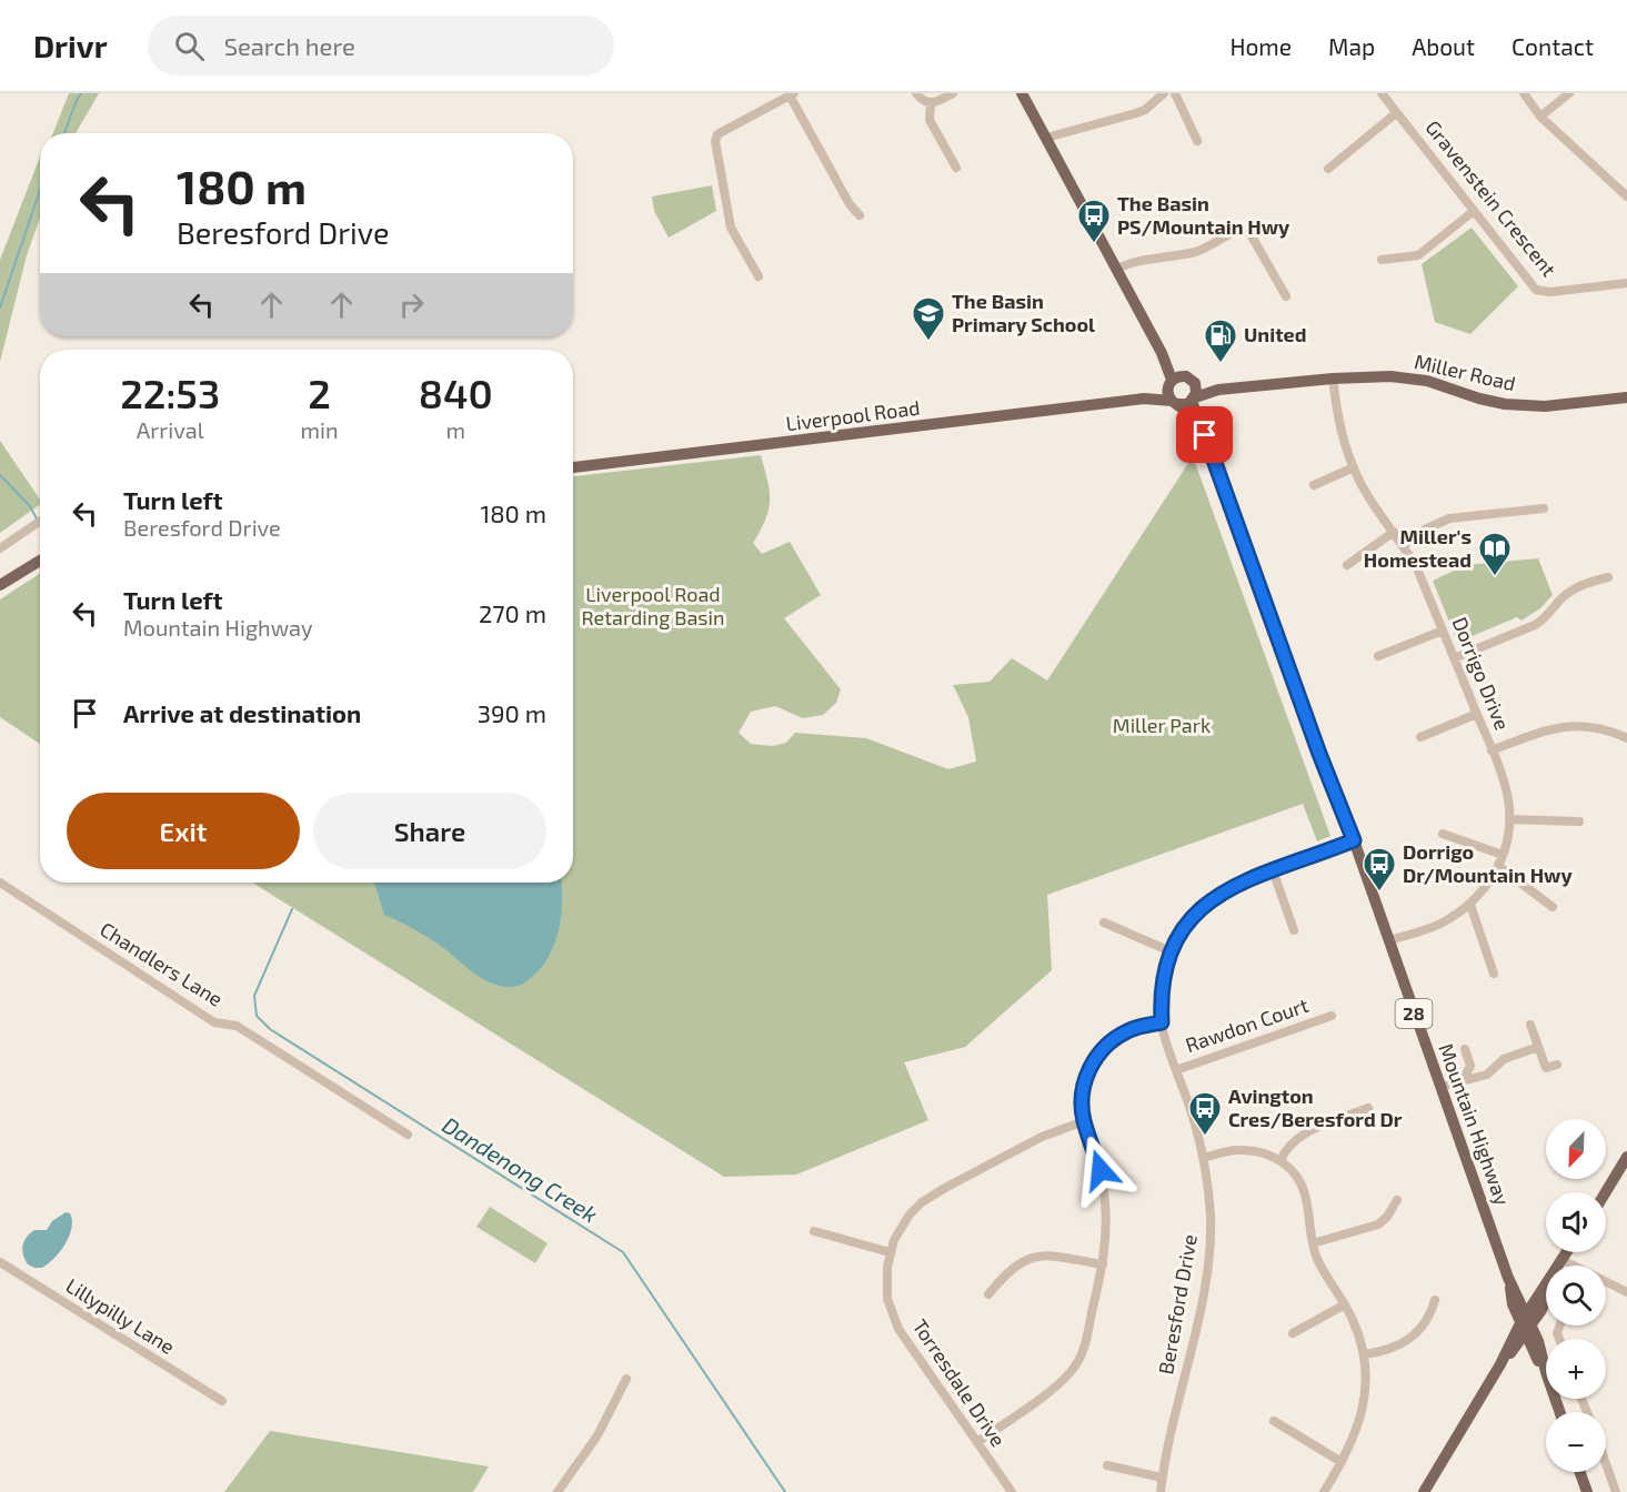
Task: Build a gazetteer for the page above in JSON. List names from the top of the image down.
{
  "streets": {
    "main road": [
      "Miller Road",
      "Liverpool Road",
      "28",
      "Mountain Highway"
    ],
    "street": [
      "Gravenstein Crescent",
      "Dorrigo Drive",
      "Chandlers Lane",
      "Rawdon Court",
      "Beresford Drive",
      "Lillypilly Lane",
      "Torresdale Drive"
    ]
  },
  "crossings": [
    ["Miller Road", "Liverpool Road"],
    ["Miller Road", "Dorrigo Drive"],
    ["Miller Road", "28"],
    ["Miller Road", "Mountain Highway"],
    ["Liverpool Road", "28"],
    ["Liverpool Road", "Mountain Highway"],
    ["Dorrigo Drive", "Mountain Highway"],
    ["28", "Mountain Highway"],
    ["Rawdon Court", "Beresford Drive"],
    ["Mountain Highway", "Beresford Drive"]
  ],
  "water": ["Dandenong Creek"],
  "parks": ["Liverpool Road Retarding Basin", "Miller Park"],
  "places": {
    "bus stop": ["The Basin PS/Mountain Hwy", "Dorrigo Dr/Mountain Hwy", "Avington Cres/Beresford Dr"],
    "school or university": ["The Basin Primary School"],
    "fuel station": ["United"],
    "library": ["Miller's Homestead"]
  },
  "north": "bottom left",
  "page": {
    "header": "Drivr",
    "search": "Search here",
    "nav": [
      "Home",
      "Map",
      "About",
      "Contact"
    ],
    "turn": ["180 m", "Beresford Drive"],
    "eta": [
      "22:53",
      "Arrival",
      "2",
      "min",
      "840",
      "m"
    ],
    "list": [
      {
        "name": "Turn left",
        "note": "Beresford Drive",
        "value": "180 m"
      },
      {
        "name": "Turn left",
        "note": "Mountain Highway",
        "value": "270 m"
      },
      {
        "name": "Arrive at destination",
        "value": "390 m"
      }
    ],
    "buttons": ["Exit", "Share"],
    "map_buttons": ["+", "−"]
  }
}
